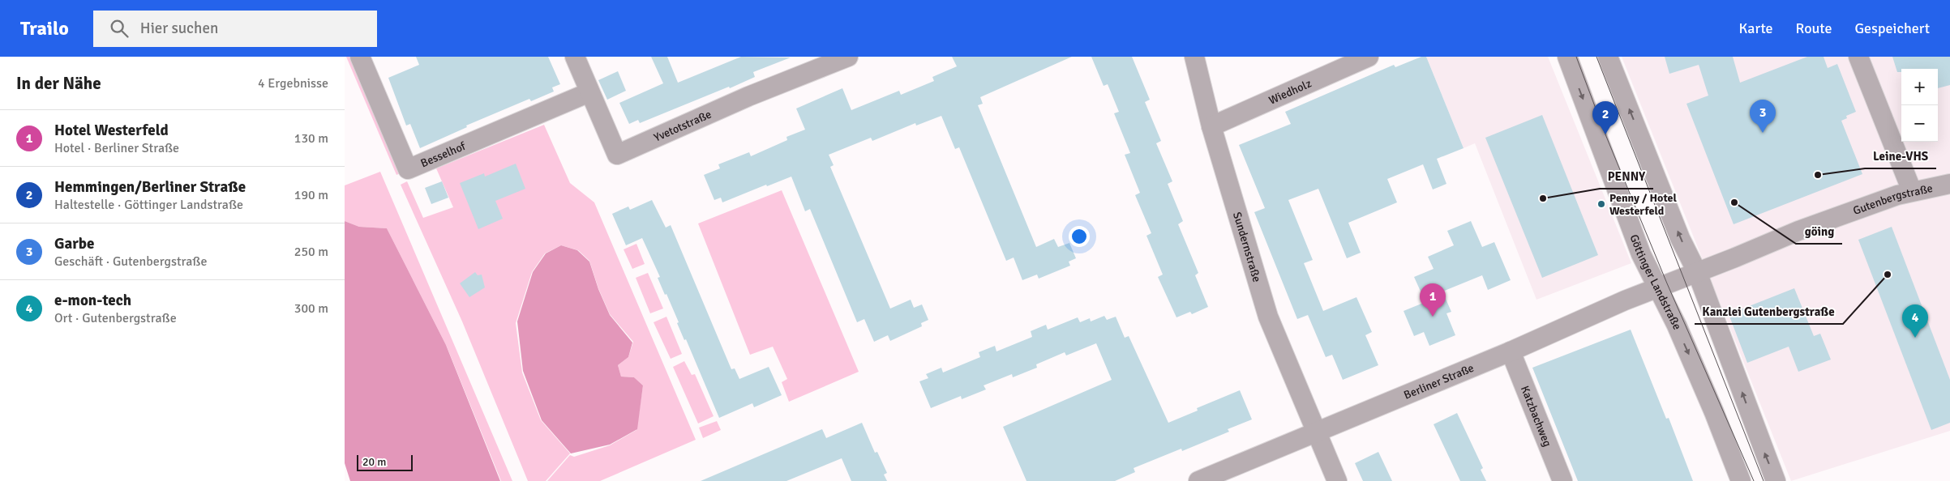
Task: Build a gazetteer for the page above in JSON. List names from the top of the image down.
{
  "streets": {
    "street": [
      "Wiedholz",
      "Yvetotstraße",
      "Besselhof",
      "Gutenbergstraße",
      "Sundernstraße",
      "Göttinger Landstraße",
      "Berliner Straße",
      "Katzbachweg"
    ]
  },
  "crossings": [
    ["Wiedholz", "Sundernstraße"],
    ["Yvetotstraße", "Besselhof"],
    ["Gutenbergstraße", "Berliner Straße"],
    ["Sundernstraße", "Berliner Straße"],
    ["Göttinger Landstraße", "Berliner Straße"],
    ["Berliner Straße", "Katzbachweg"]
  ],
  "places": [
    "Leine-VHS",
    "PENNY",
    "göing",
    "Penny / Hotel Westerfeld",
    "Kanzlei Gutenbergstraße"
  ],
  "scale_bar": "20 m",
  "page": {
    "header": "Trailo",
    "search": "Hier suchen",
    "nav": ["Karte", "Route", "Gespeichert"],
    "heading": ["In der Nähe", "4 Ergebnisse"],
    "map_buttons": ["+", "−"],
    "pins": [
      "3",
      "2",
      "1",
      "4"
    ],
    "list": [
      {
        "mark": "1",
        "name": "Hotel Westerfeld",
        "note": "Hotel · Berliner Straße",
        "value": "130 m"
      },
      {
        "mark": "2",
        "name": "Hemmingen/Berliner Straße",
        "note": "Haltestelle · Göttinger Landstraße",
        "value": "190 m"
      },
      {
        "mark": "3",
        "name": "Garbe",
        "note": "Geschäft · Gutenbergstraße",
        "value": "250 m"
      },
      {
        "mark": "4",
        "name": "e-mon-tech",
        "note": "Ort · Gutenbergstraße",
        "value": "300 m"
      }
    ],
    "scale": "20 m"
  }
}
